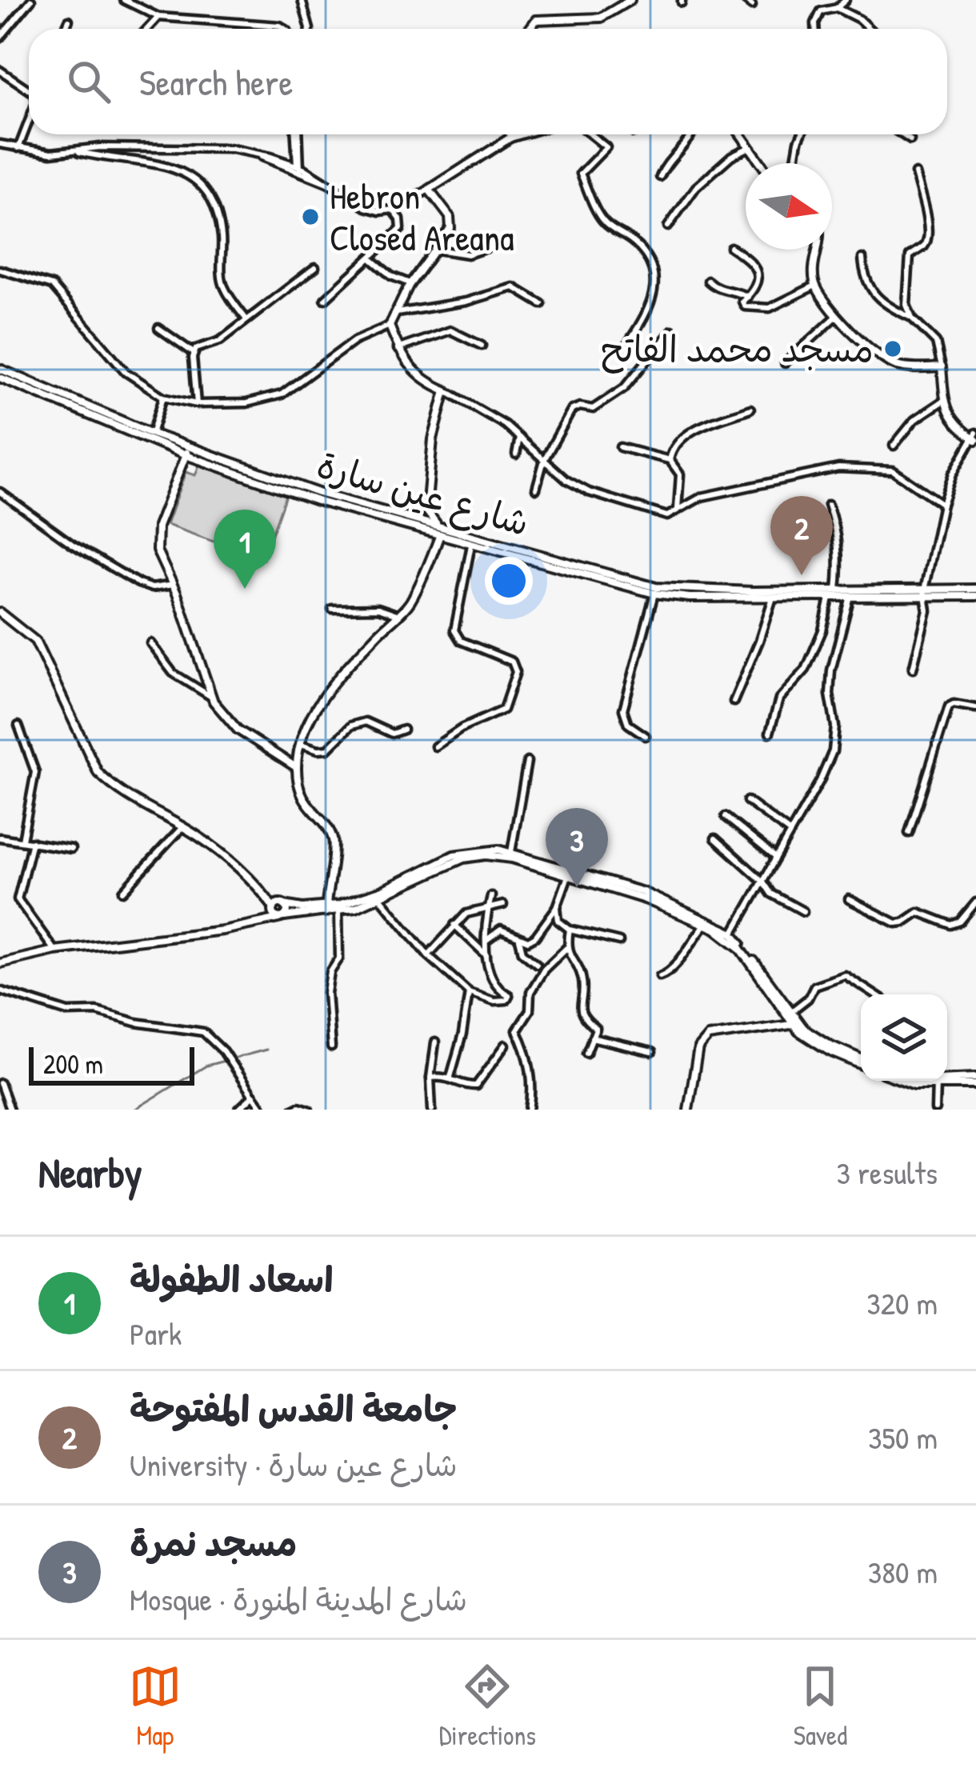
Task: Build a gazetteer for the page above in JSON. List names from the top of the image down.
{
  "streets": {
    "street": ["شارع عين سارة"]
  },
  "places": ["Hebron Closed Areana", "مسجد محمد الفاتح"],
  "scale_bar": "200 m",
  "north": "right",
  "page": {
    "search": "Search here",
    "pins": ["2", "1", "3"],
    "scale": "200 m",
    "heading": ["Nearby", "3 results"],
    "list": [
      {
        "mark": "1",
        "name": "اسعاد الطفولة",
        "note": "Park",
        "value": "320 m"
      },
      {
        "mark": "2",
        "name": "جامعة القدس المفتوحة",
        "note": "University · شارع عين سارة",
        "value": "350 m"
      },
      {
        "mark": "3",
        "name": "مسجد نمرة",
        "note": "Mosque · شارع المدينة المنورة",
        "value": "380 m"
      }
    ],
    "nav": ["Map", "Directions", "Saved"]
  }
}
